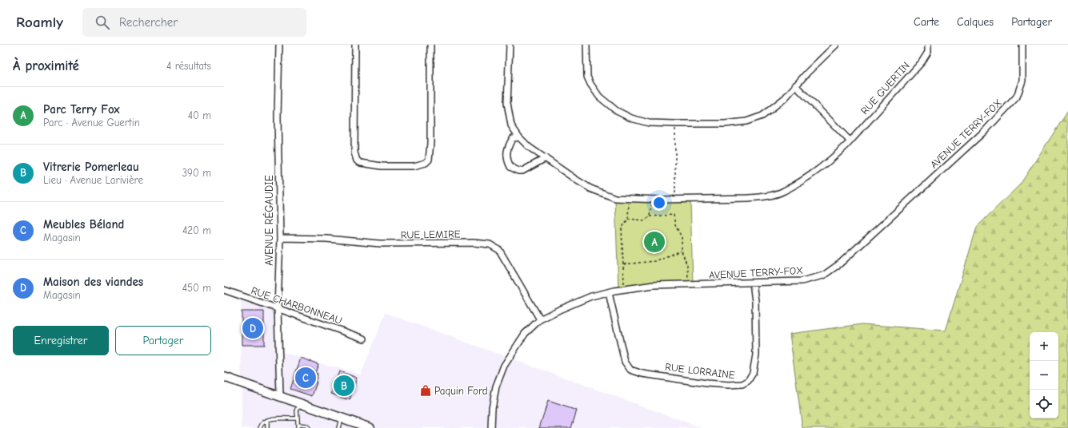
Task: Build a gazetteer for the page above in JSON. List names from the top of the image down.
{
  "streets": {
    "street": [
      "RUE GUERTIN",
      "AVENUE TERRY-FOX",
      "AVENUE RÉGAUDIE",
      "RUE LEMIRE",
      "RUE CHARBONNEAU",
      "RUE LORRAINE"
    ]
  },
  "crossings": [
    ["AVENUE TERRY-FOX", "RUE LEMIRE"],
    ["AVENUE TERRY-FOX", "RUE LORRAINE"],
    ["AVENUE RÉGAUDIE", "RUE LEMIRE"],
    ["AVENUE RÉGAUDIE", "RUE CHARBONNEAU"]
  ],
  "places": {
    "shop": ["Paquin Ford"]
  },
  "page": {
    "header": "Roamly",
    "search": "Rechercher",
    "nav": ["Carte", "Calques", "Partager"],
    "heading": ["À proximité", "4 résultats"],
    "list": [
      {
        "mark": "A",
        "name": "Parc Terry Fox",
        "note": "Parc · Avenue Guertin",
        "value": "40 m"
      },
      {
        "mark": "B",
        "name": "Vitrerie Pomerleau",
        "note": "Lieu · Avenue Larivière",
        "value": "390 m"
      },
      {
        "mark": "C",
        "name": "Meubles Béland",
        "note": "Magasin",
        "value": "420 m"
      },
      {
        "mark": "D",
        "name": "Maison des viandes",
        "note": "Magasin",
        "value": "450 m"
      }
    ],
    "pins": [
      "A",
      "D",
      "C",
      "B"
    ],
    "buttons": ["Enregistrer", "Partager"],
    "map_buttons": ["+", "−"]
  }
}
